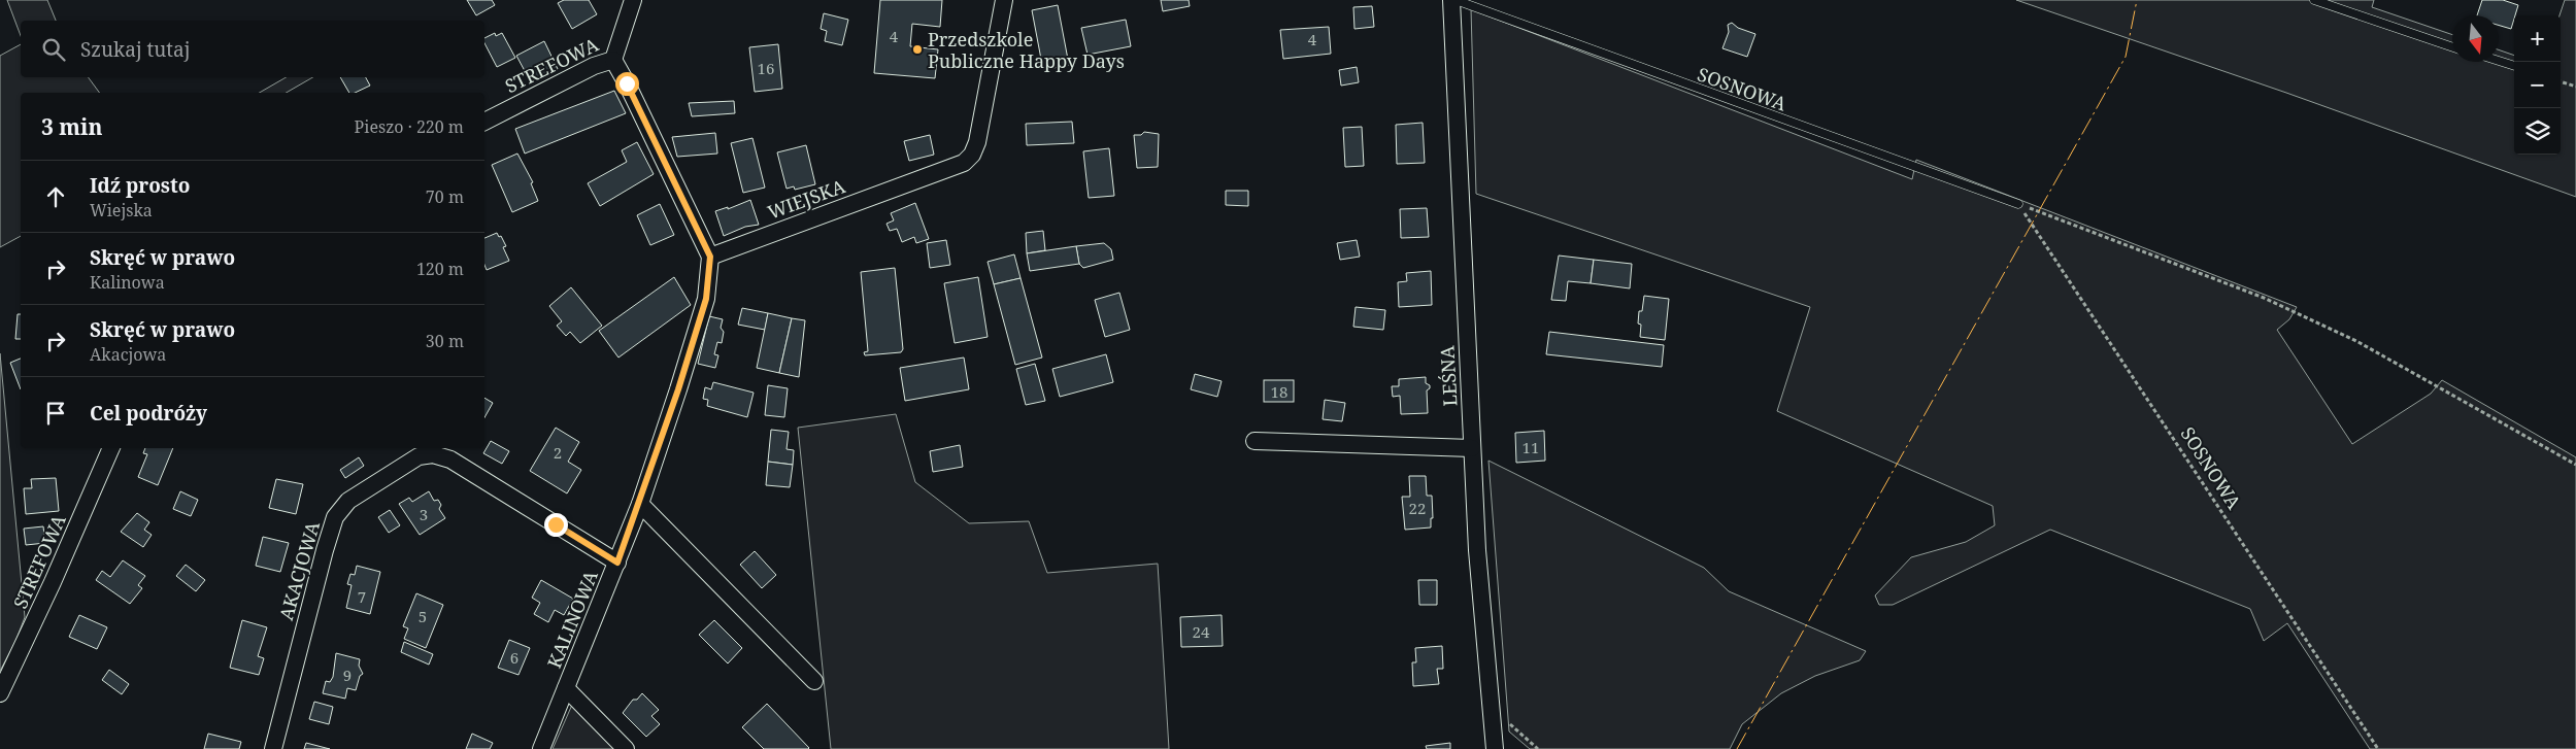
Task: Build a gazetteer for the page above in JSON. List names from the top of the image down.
{
  "streets": {
    "street": [
      "STREFOWA",
      "WIEJSKA",
      "LEŚNA",
      "AKACJOWA",
      "KALINOWA"
    ],
    "lane": ["SOSNOWA"]
  },
  "crossings": [
    ["SOSNOWA", "LEŚNA"],
    ["WIEJSKA", "KALINOWA"],
    ["AKACJOWA", "KALINOWA"]
  ],
  "places": ["Przedszkole Publiczne Happy Days"],
  "house_numbers": [
    "4",
    "4",
    "16",
    "18",
    "11",
    "2",
    "22",
    "3",
    "7",
    "5",
    "24",
    "6",
    "9"
  ],
  "north": "bottom",
  "page": {
    "map_buttons": ["+", "−"],
    "search": "Szukaj tutaj",
    "heading": ["3 min", "Pieszo · 220 m"],
    "list": [
      ["Idź prosto", "Wiejska", "70 m"],
      ["Skręć w prawo", "Kalinowa", "120 m"],
      ["Skręć w prawo", "Akacjowa", "30 m"],
      "Cel podróży"
    ]
  }
}
